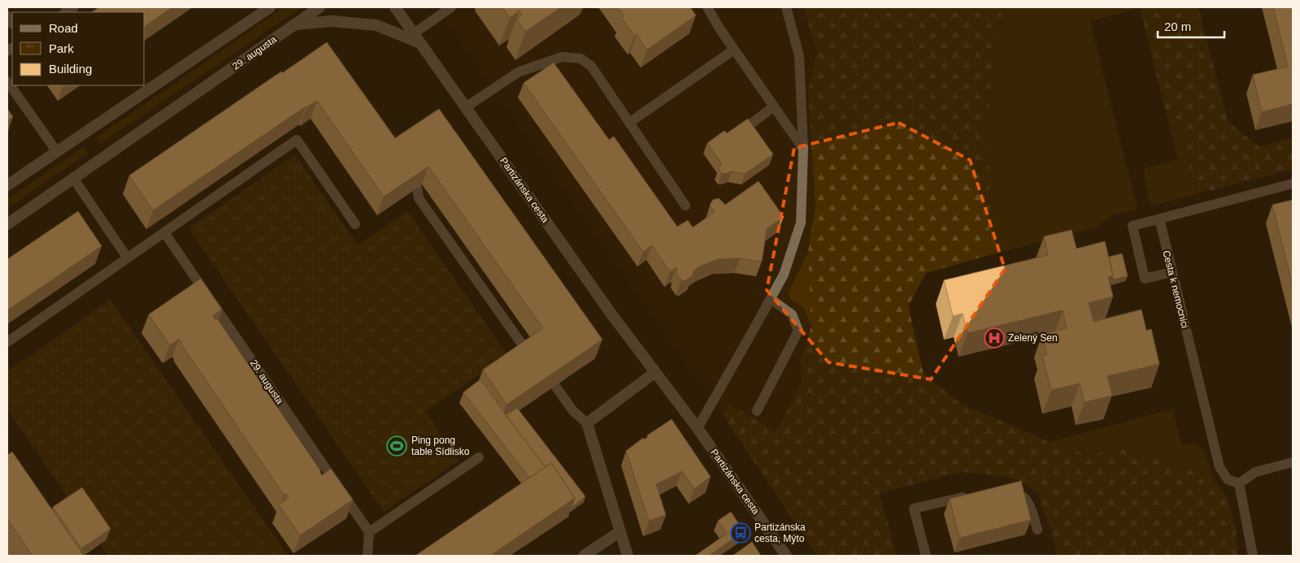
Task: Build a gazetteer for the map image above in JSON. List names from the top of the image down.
{
  "streets": {
    "street": ["29. augusta", "Partizánska cesta"],
    "lane": ["Cesta k nemocnici"]
  },
  "crossings": [
    ["29. augusta", "Partizánska cesta"]
  ],
  "places": {
    "hospital": ["Zelený Sen"],
    "sports": ["Ping pong table Sídlisko"],
    "bus stop": ["Partizánska cesta, Mýto"]
  },
  "legend": ["Road", "Park", "Building"],
  "scale_bar": "20 m"
}
